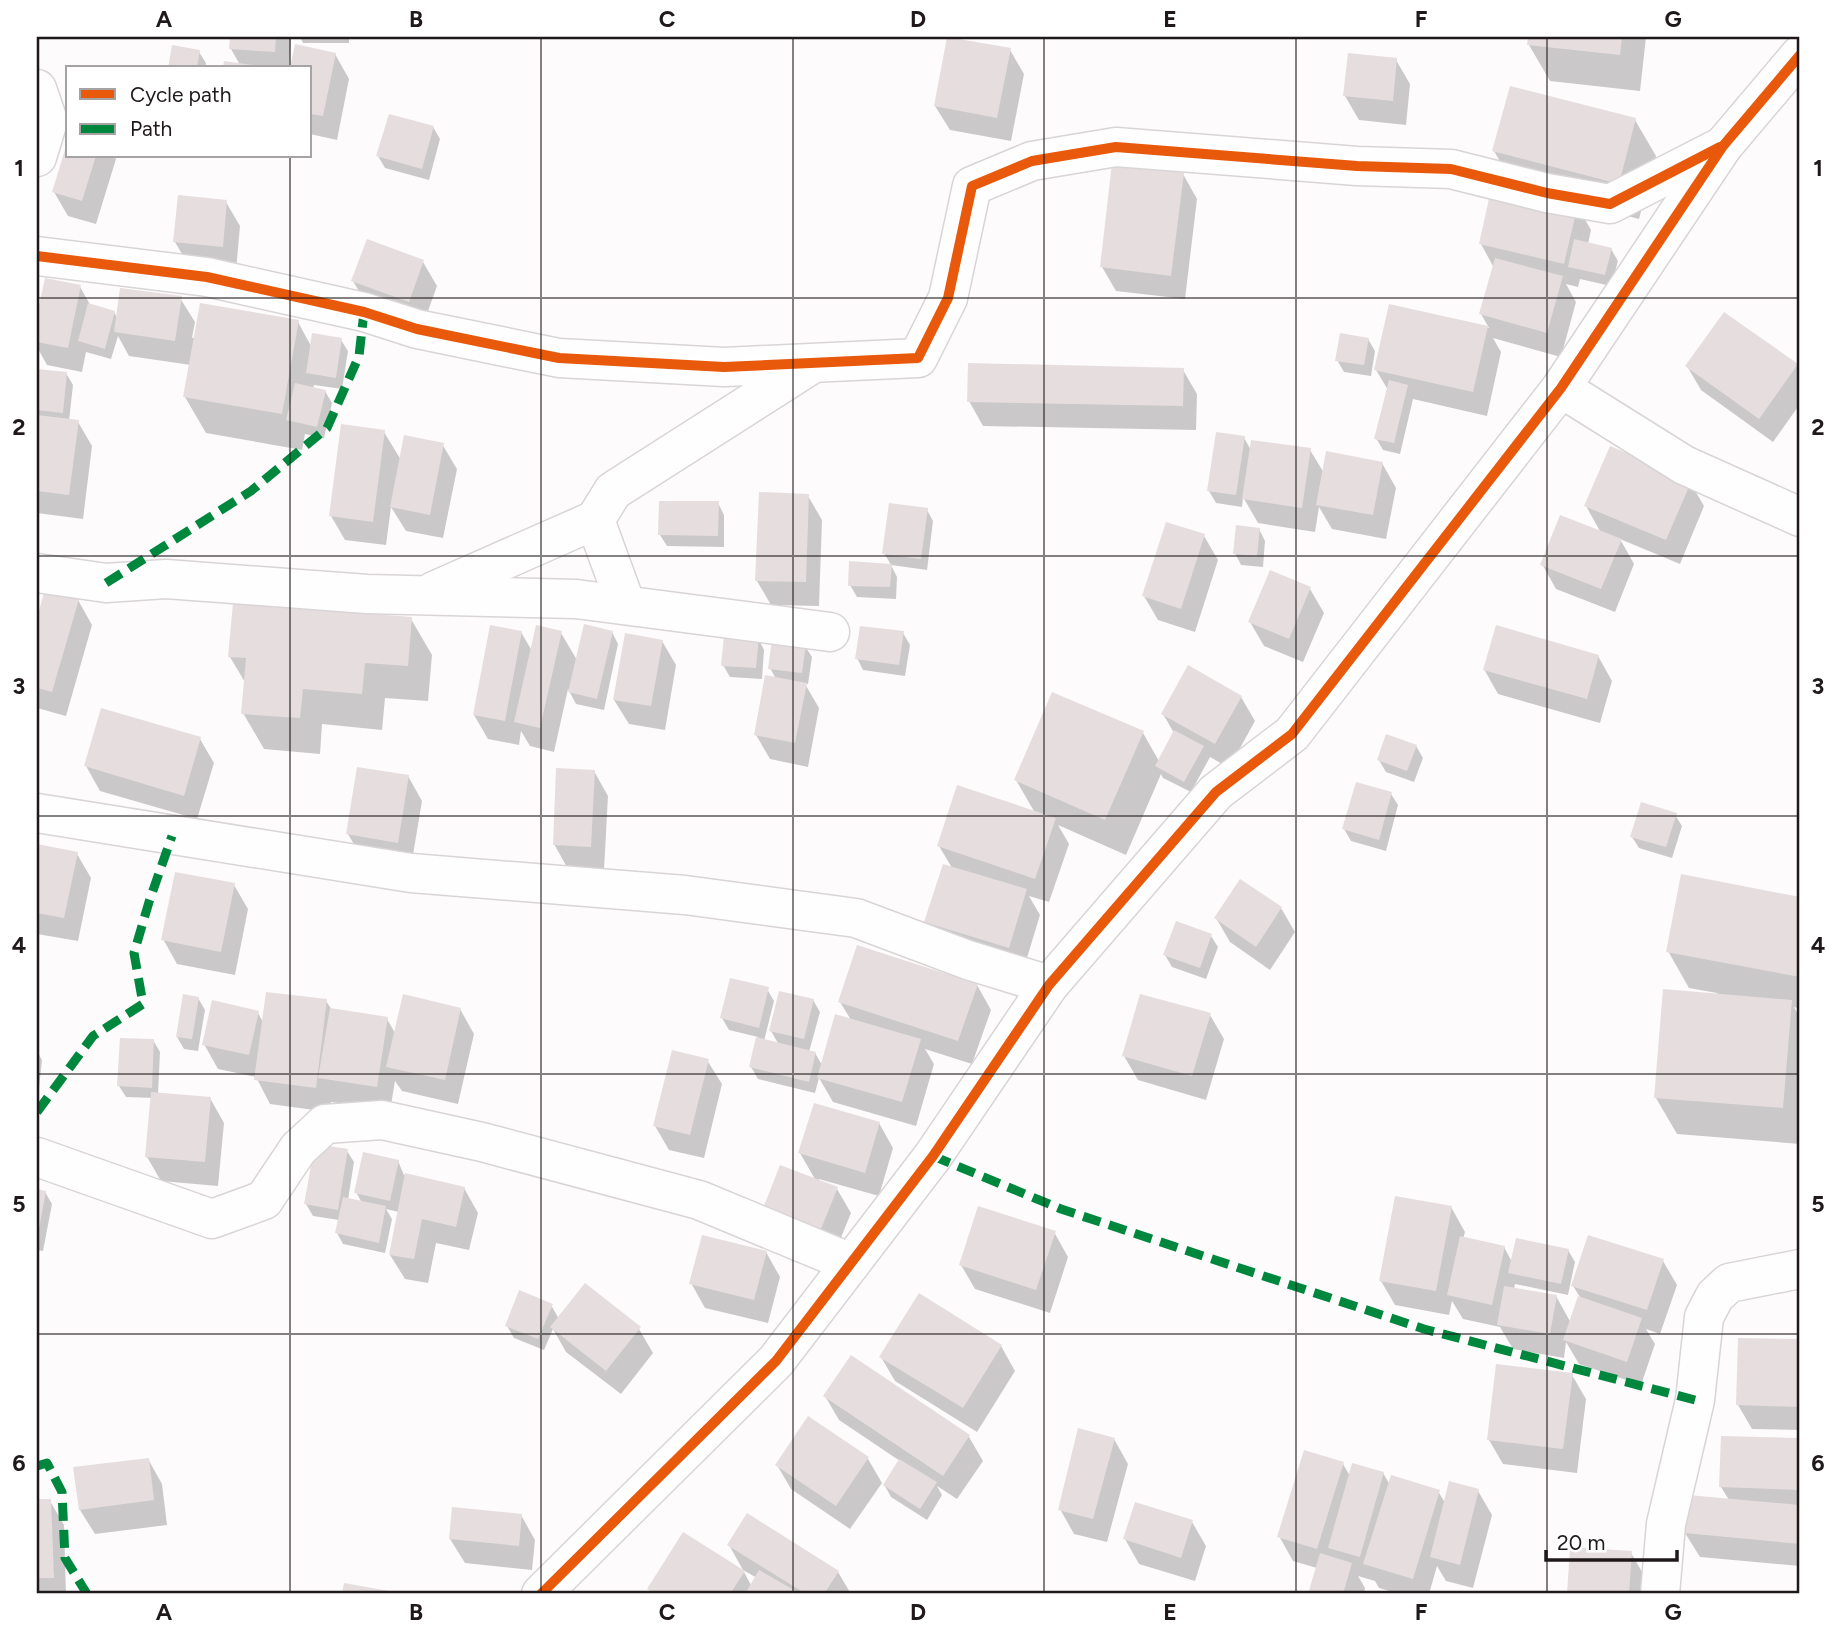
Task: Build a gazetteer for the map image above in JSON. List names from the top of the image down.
{
  "legend": ["Cycle path", "Path"],
  "scale_bar": "20 m",
  "grid": {
    "columns": [
      "A",
      "B",
      "C",
      "D",
      "E",
      "F",
      "G"
    ],
    "rows": [
      "1",
      "2",
      "3",
      "4",
      "5",
      "6"
    ]
  }
}
